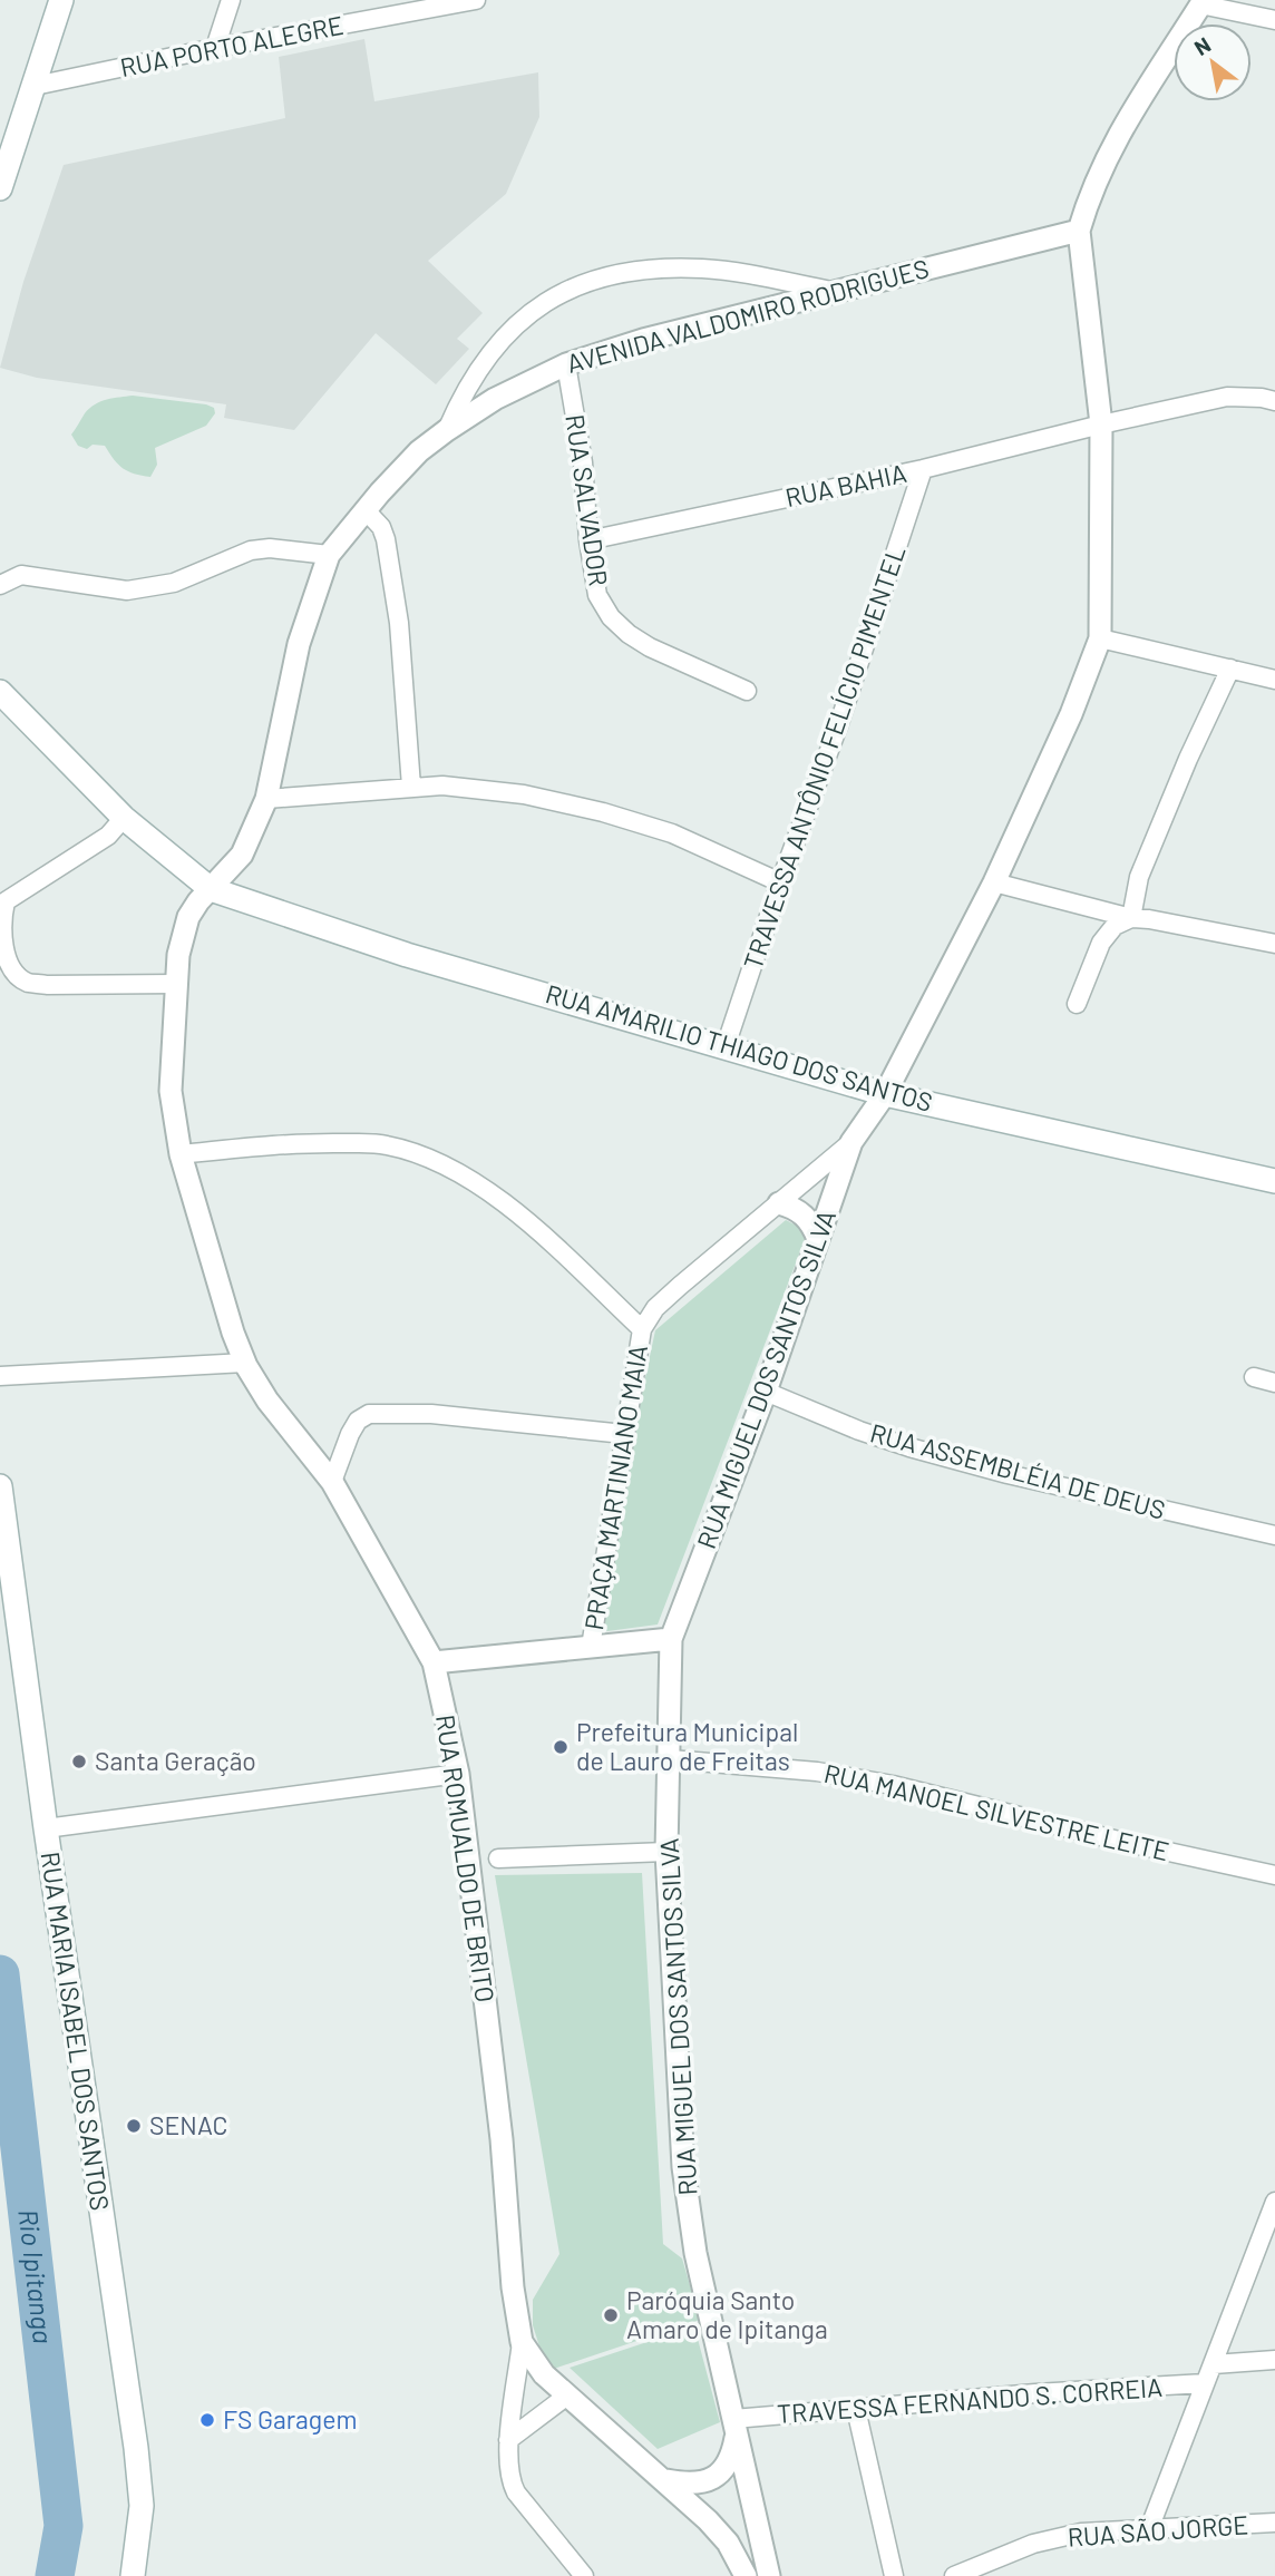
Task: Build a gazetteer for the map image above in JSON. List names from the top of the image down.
{
  "streets": {
    "main road": ["RUA AMARILIO THIAGO DOS SANTOS", "RUA MARIA ISABEL DOS SANTOS"],
    "street": [
      "RUA PORTO ALEGRE",
      "AVENIDA VALDOMIRO RODRIGUES",
      "RUA BAHIA",
      "RUA SALVADOR",
      "TRAVESSA ANTÔNIO FELÍCIO PIMENTEL",
      "RUA MIGUEL DOS SANTOS SILVA",
      "RUA ASSEMBLÉIA DE DEUS",
      "PRAÇA MARTINIANO MAIA",
      "RUA MANOEL SILVESTRE LEITE",
      "RUA ROMUALDO DE BRITO",
      "TRAVESSA FERNANDO S. CORREIA",
      "RUA SÃO JORGE"
    ]
  },
  "crossings": [
    ["AVENIDA VALDOMIRO RODRIGUES", "RUA SALVADOR"],
    ["AVENIDA VALDOMIRO RODRIGUES", "RUA AMARILIO THIAGO DOS SANTOS"],
    ["AVENIDA VALDOMIRO RODRIGUES", "RUA MIGUEL DOS SANTOS SILVA"],
    ["AVENIDA VALDOMIRO RODRIGUES", "RUA ROMUALDO DE BRITO"],
    ["RUA BAHIA", "RUA SALVADOR"],
    ["RUA BAHIA", "TRAVESSA ANTÔNIO FELÍCIO PIMENTEL"],
    ["RUA BAHIA", "RUA MIGUEL DOS SANTOS SILVA"],
    ["TRAVESSA ANTÔNIO FELÍCIO PIMENTEL", "RUA AMARILIO THIAGO DOS SANTOS"],
    ["RUA AMARILIO THIAGO DOS SANTOS", "RUA MIGUEL DOS SANTOS SILVA"],
    ["RUA AMARILIO THIAGO DOS SANTOS", "RUA ROMUALDO DE BRITO"],
    ["RUA MIGUEL DOS SANTOS SILVA", "RUA ASSEMBLÉIA DE DEUS"],
    ["RUA MIGUEL DOS SANTOS SILVA", "PRAÇA MARTINIANO MAIA"],
    ["RUA MIGUEL DOS SANTOS SILVA", "RUA MANOEL SILVESTRE LEITE"],
    ["RUA MIGUEL DOS SANTOS SILVA", "TRAVESSA FERNANDO S. CORREIA"]
  ],
  "water": ["Rio Ipitanga"],
  "places": [
    "Prefeitura Municipal de Lauro de Freitas",
    "Santa Geração",
    "SENAC",
    "Paróquia Santo Amaro de Ipitanga",
    "FS Garagem"
  ],
  "north": "top left"
}
